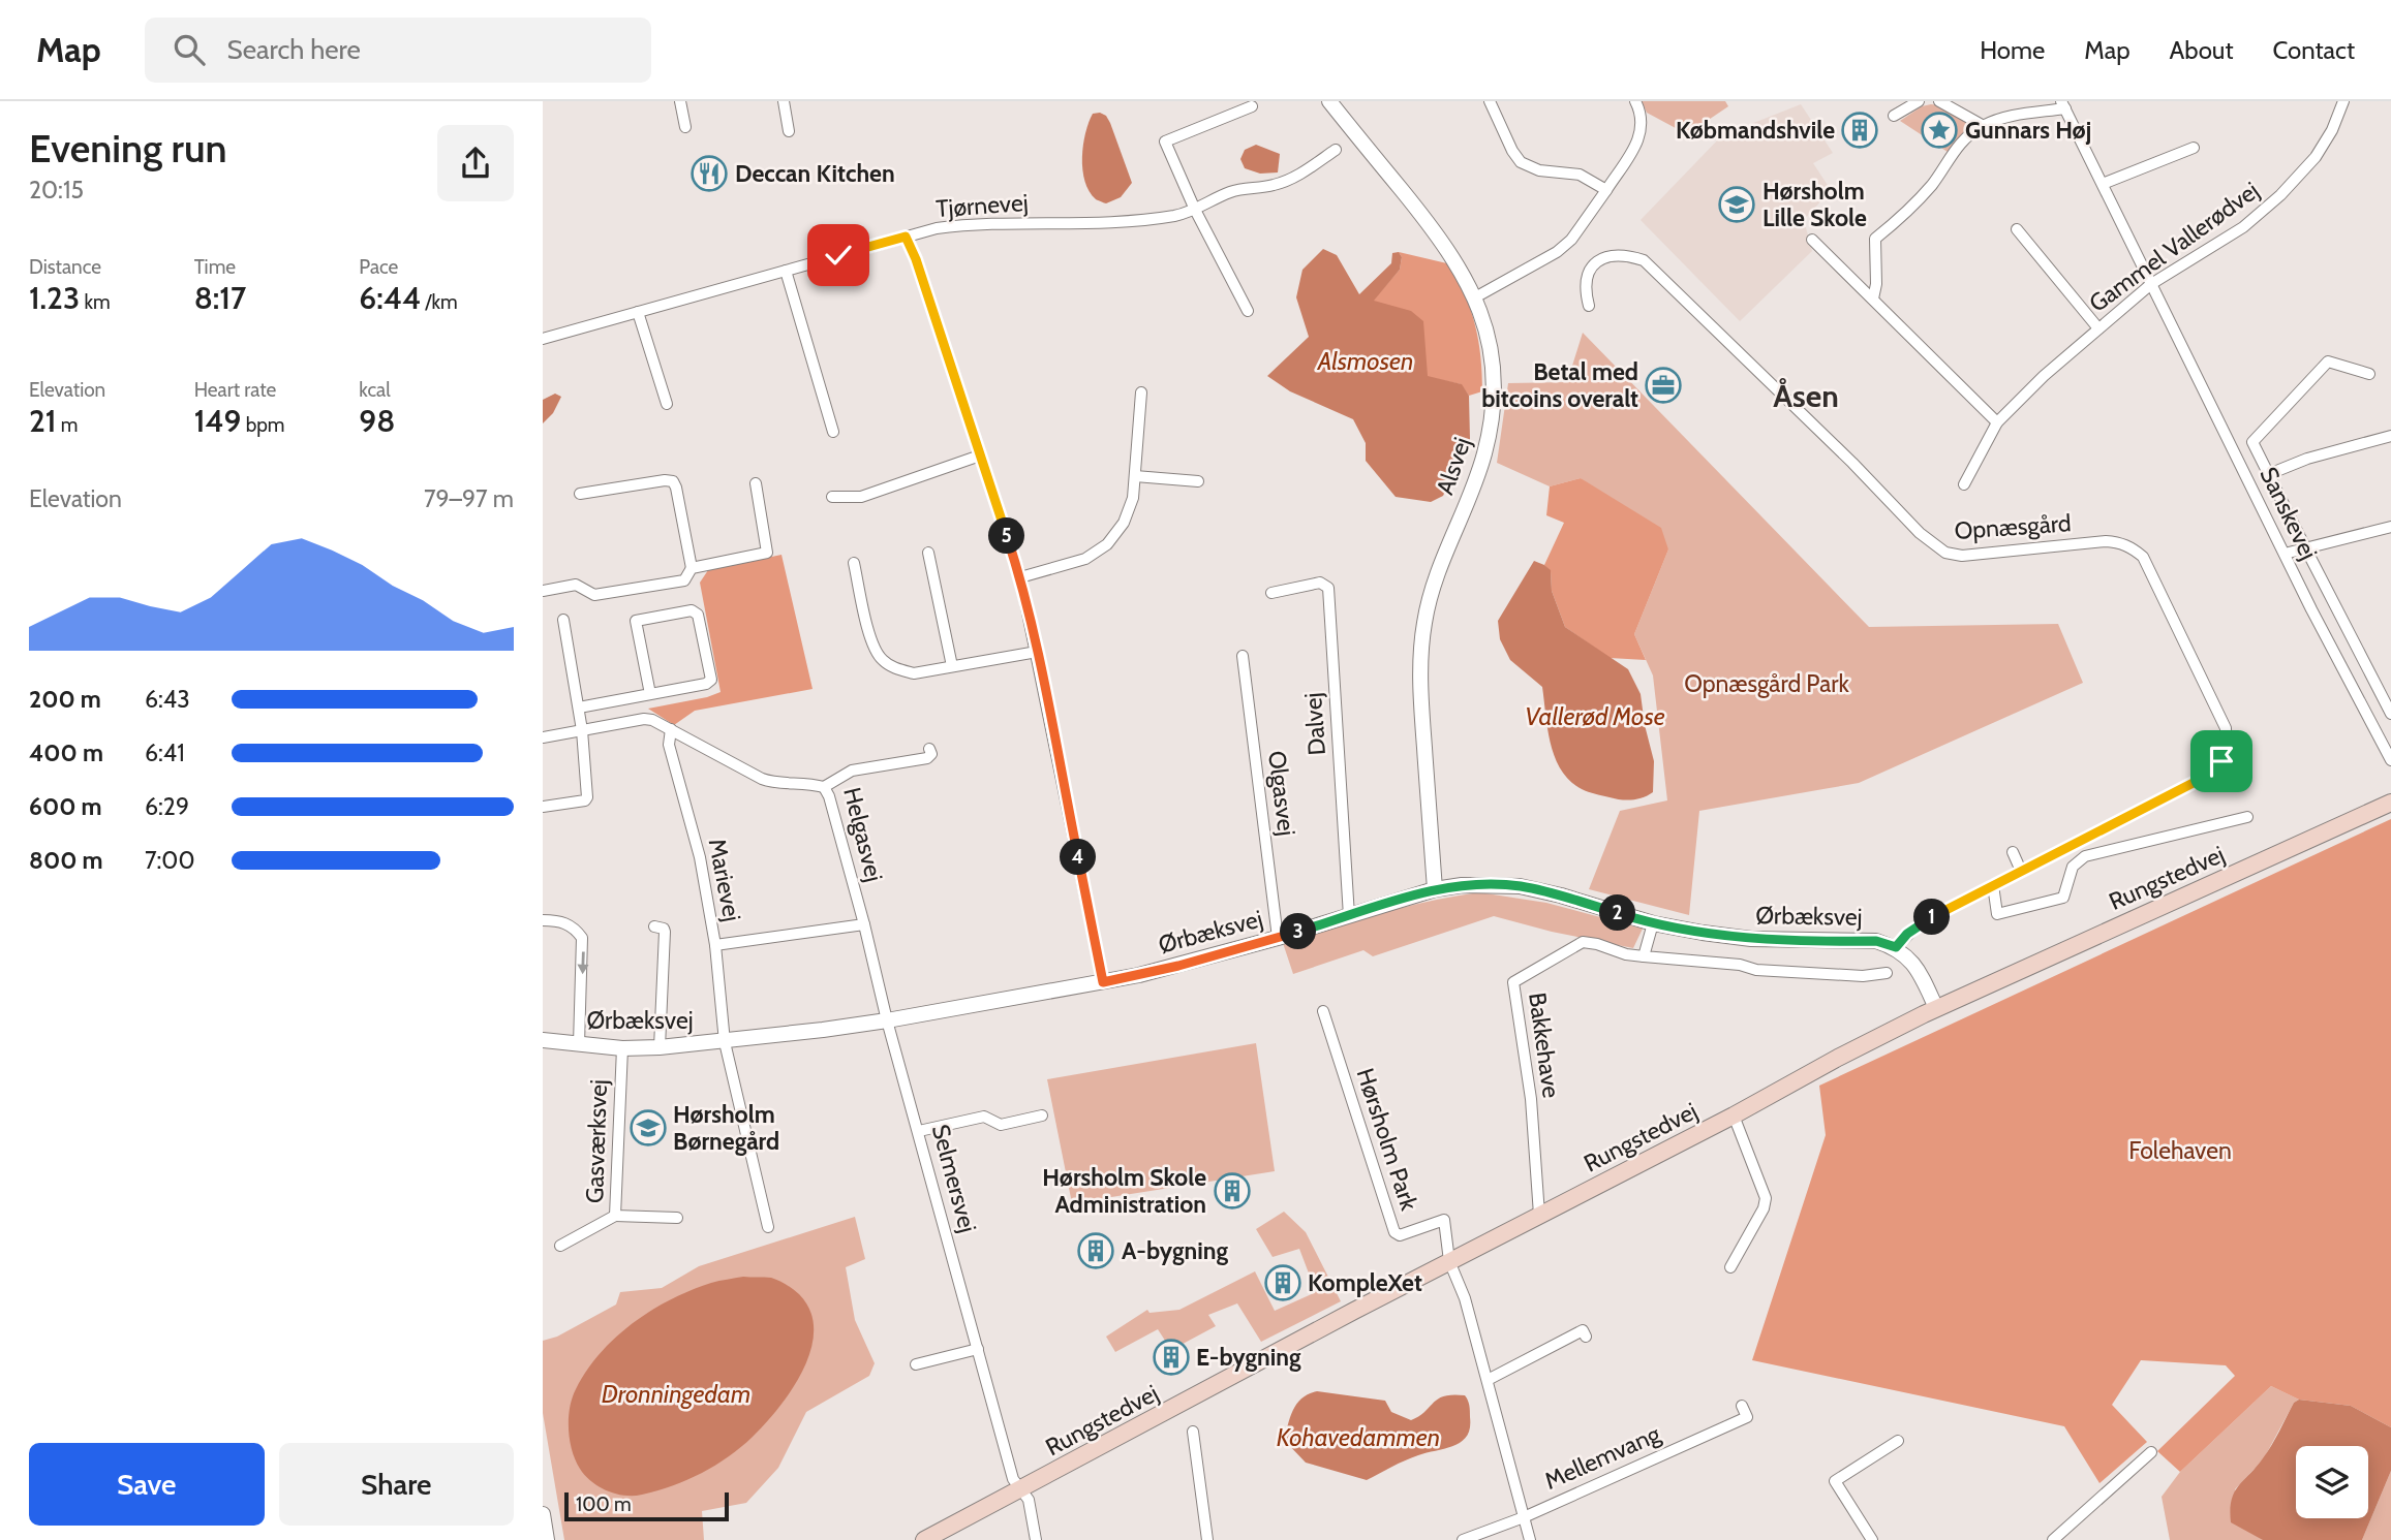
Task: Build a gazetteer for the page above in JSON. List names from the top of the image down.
{
  "streets": {
    "main road": ["Rungstedvej"],
    "street": [
      "Tjørnevej",
      "Gammel Vallerødvej",
      "Alsvej",
      "Sanskevej",
      "Opnæsgård",
      "Dalvej",
      "Olgasvej",
      "Helgasvej",
      "Marievej",
      "Ørbæksvej",
      "Bakkehave",
      "Hørsholm Park",
      "Gasværksvej",
      "Selmersvej",
      "Mellemvang"
    ]
  },
  "crossings": [
    ["Gammel Vallerødvej", "Sanskevej"],
    ["Alsvej", "Ørbæksvej"],
    ["Opnæsgård", "Ørbæksvej"],
    ["Dalvej", "Ørbæksvej"],
    ["Olgasvej", "Ørbæksvej"],
    ["Helgasvej", "Ørbæksvej"],
    ["Helgasvej", "Selmersvej"],
    ["Rungstedvej", "Bakkehave"],
    ["Rungstedvej", "Hørsholm Park"],
    ["Rungstedvej", "Selmersvej"],
    ["Marievej", "Ørbæksvej"],
    ["Ørbæksvej", "Gasværksvej"],
    ["Ørbæksvej", "Selmersvej"]
  ],
  "districts": ["Åsen"],
  "water": [
    "Alsmosen",
    "Vallerød Mose",
    "Dronningedam",
    "Kohavedammen"
  ],
  "parks": ["Opnæsgård Park", "Folehaven"],
  "places": {
    "building": [
      "Købmandshvile",
      "Hørsholm Skole Administration",
      "A-bygning",
      "KompleXet",
      "E-bygning"
    ],
    "place": ["Gunnars Høj"],
    "restaurant": ["Deccan Kitchen"],
    "school or university": ["Hørsholm Lille Skole", "Hørsholm Børnegård"],
    "office": ["Betal med bitcoins overalt"]
  },
  "scale_bar": "100 m",
  "page": {
    "header": "Map",
    "search": "Search here",
    "nav": [
      "Home",
      "Map",
      "About",
      "Contact"
    ],
    "heading": ["Evening run", "20:15"],
    "stats": [
      ["Distance", "1.23 km"],
      ["Time", "8:17"],
      ["Pace", "6:44 /km"],
      ["Elevation", "21 m"],
      ["Heart rate", "149 bpm"],
      ["kcal", "98"]
    ],
    "chart": ["Elevation", "79–97 m"],
    "pins": [
      "5",
      "4",
      "2",
      "1",
      "3"
    ],
    "list": [
      {
        "name": "200 m",
        "note": "6:43"
      },
      {
        "name": "400 m",
        "note": "6:41"
      },
      {
        "name": "600 m",
        "note": "6:29"
      },
      {
        "name": "800 m",
        "note": "7:00"
      }
    ],
    "buttons": ["Save", "Share"],
    "scale": "100 m"
  }
}
